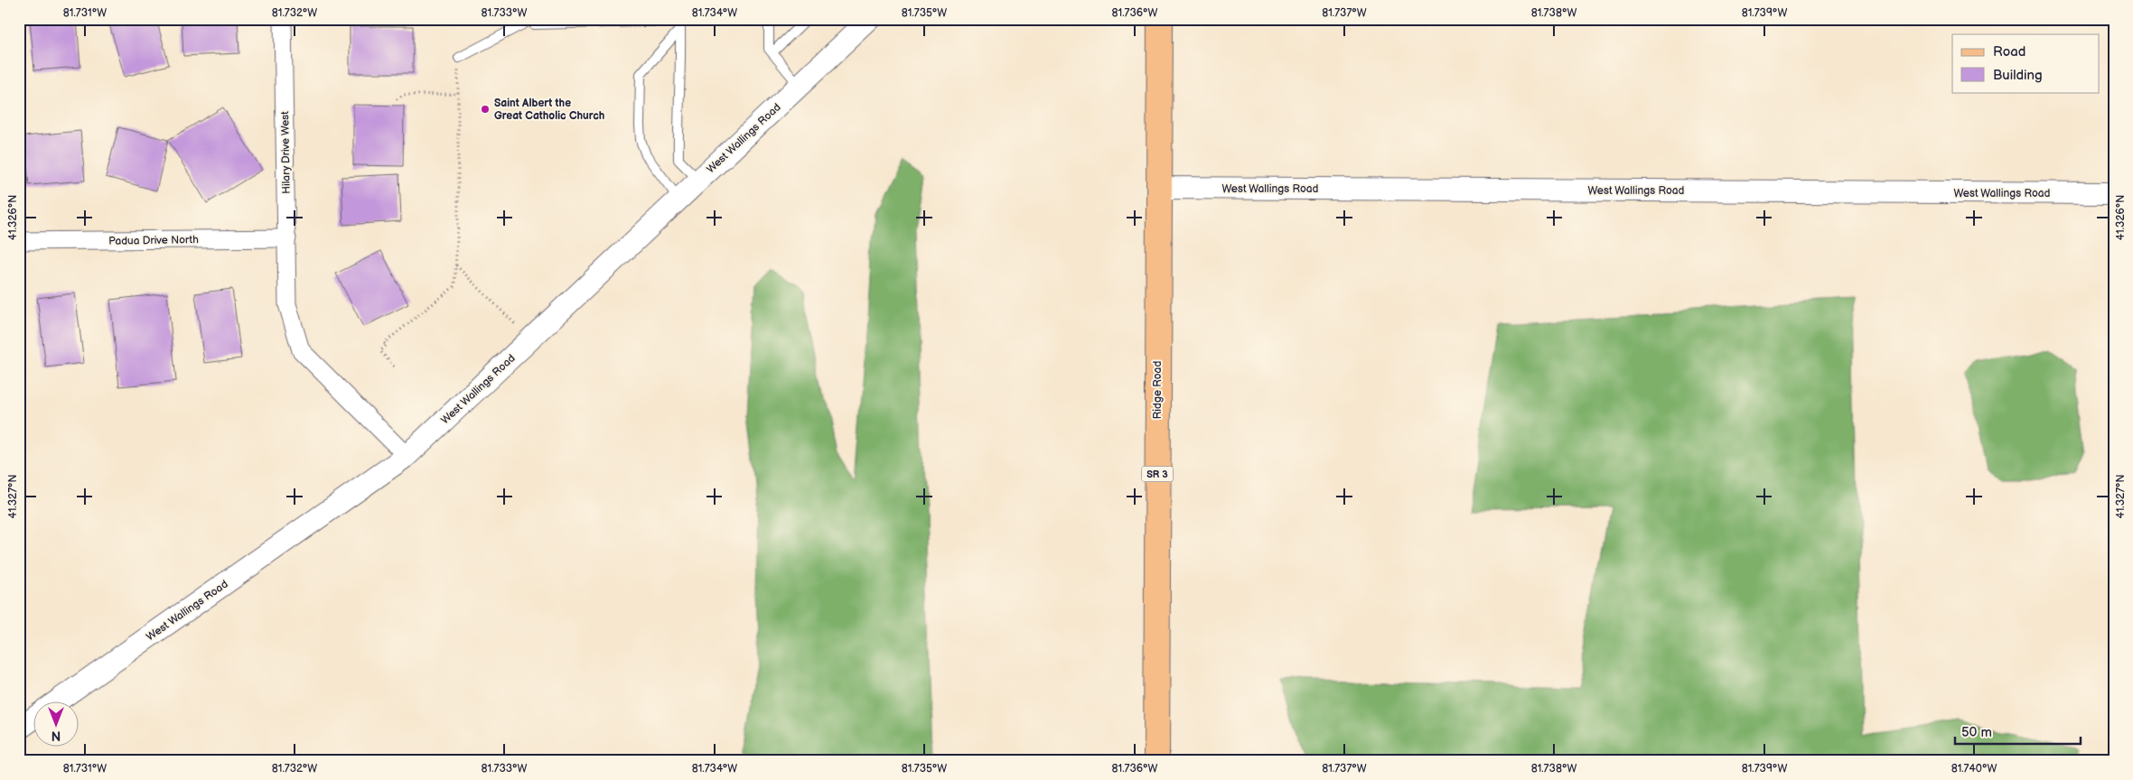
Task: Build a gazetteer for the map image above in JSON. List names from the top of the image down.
{
  "streets": {
    "main road": ["Ridge Road", "SR 3"],
    "street": ["West Wallings Road", "Hilary Drive West", "Padua Drive North"]
  },
  "crossings": [
    ["West Wallings Road", "Hilary Drive West"],
    ["West Wallings Road", "Ridge Road"],
    ["Hilary Drive West", "Padua Drive North"]
  ],
  "places": ["Saint Albert the Great Catholic Church"],
  "legend": ["Road", "Building"],
  "scale_bar": "50 m",
  "north": "bottom",
  "coordinates": [
    "81.731°W",
    "81.732°W",
    "81.733°W",
    "81.734°W",
    "81.735°W",
    "81.736°W",
    "81.737°W",
    "81.738°W",
    "81.739°W",
    "41.326°N",
    "41.327°N",
    "81.740°W"
  ]
}
